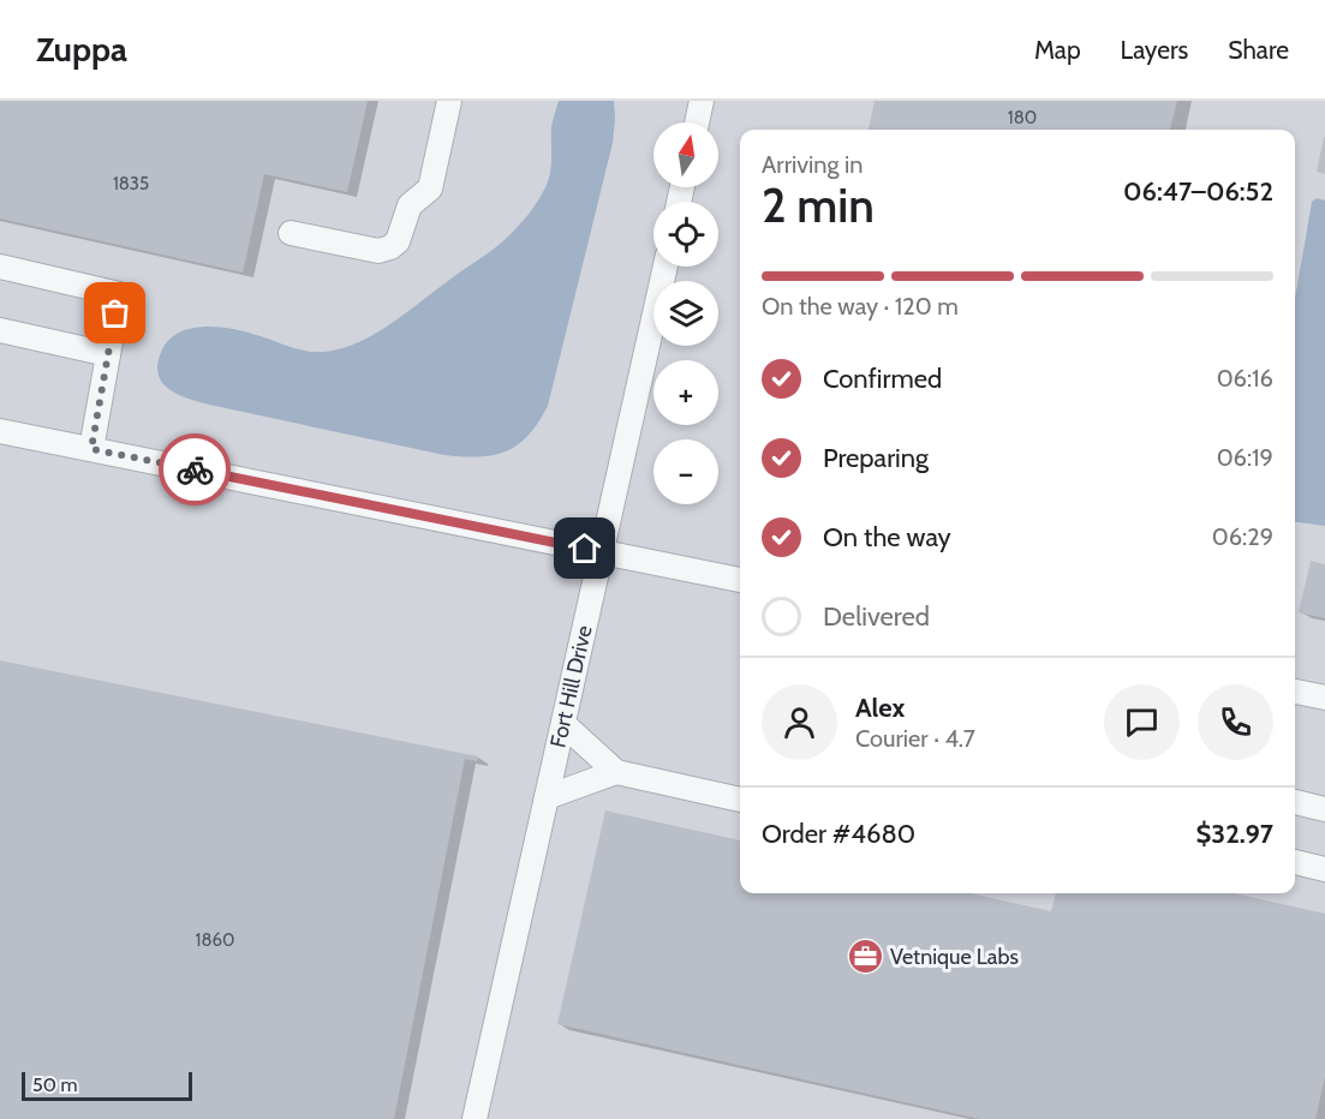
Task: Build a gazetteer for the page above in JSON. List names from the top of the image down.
{
  "streets": {
    "street": ["Fort Hill Drive"]
  },
  "places": {
    "office": ["Vetnique Labs"]
  },
  "house_numbers": ["180", "1835", "1860"],
  "scale_bar": "50 m",
  "north": "top",
  "page": {
    "header": "Zuppa",
    "nav": ["Map", "Layers", "Share"],
    "map_buttons": ["+", "−"],
    "heading": ["2 min", "Arriving in", "06:47–06:52"],
    "panel": [
      "Alex",
      "Courier · 4.7",
      "Order #4680",
      "$32.97"
    ],
    "bar": "On the way · 120 m",
    "list": [
      ["Confirmed", "06:16"],
      ["Preparing", "06:19"],
      ["On the way", "06:29"],
      "Delivered"
    ],
    "scale": "50 m"
  }
}
